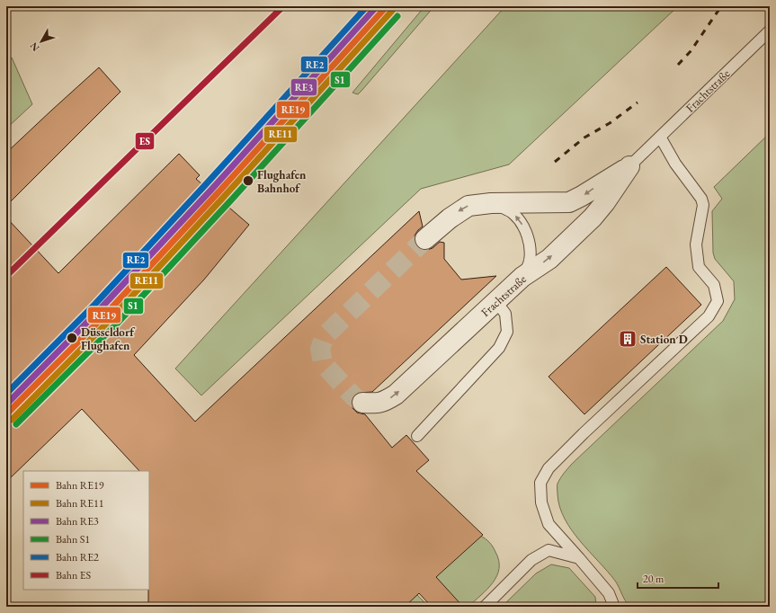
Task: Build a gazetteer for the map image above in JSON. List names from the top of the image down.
{
  "streets": {
    "street": ["Frachtstraße"]
  },
  "places": {
    "other": ["Flughafen Bahnhof", "Düsseldorf Flughafen"],
    "building": ["Station D"]
  },
  "lines": [
    "rail line RE19",
    "rail line RE3",
    "rail line RE2",
    "rail line ES",
    "rail line RE11",
    "rail line S1"
  ],
  "legend": [
    "Bahn RE19",
    "Bahn RE11",
    "Bahn RE3",
    "Bahn S1",
    "Bahn RE2",
    "Bahn ES"
  ],
  "scale_bar": "20 m",
  "north": "bottom left"
}
